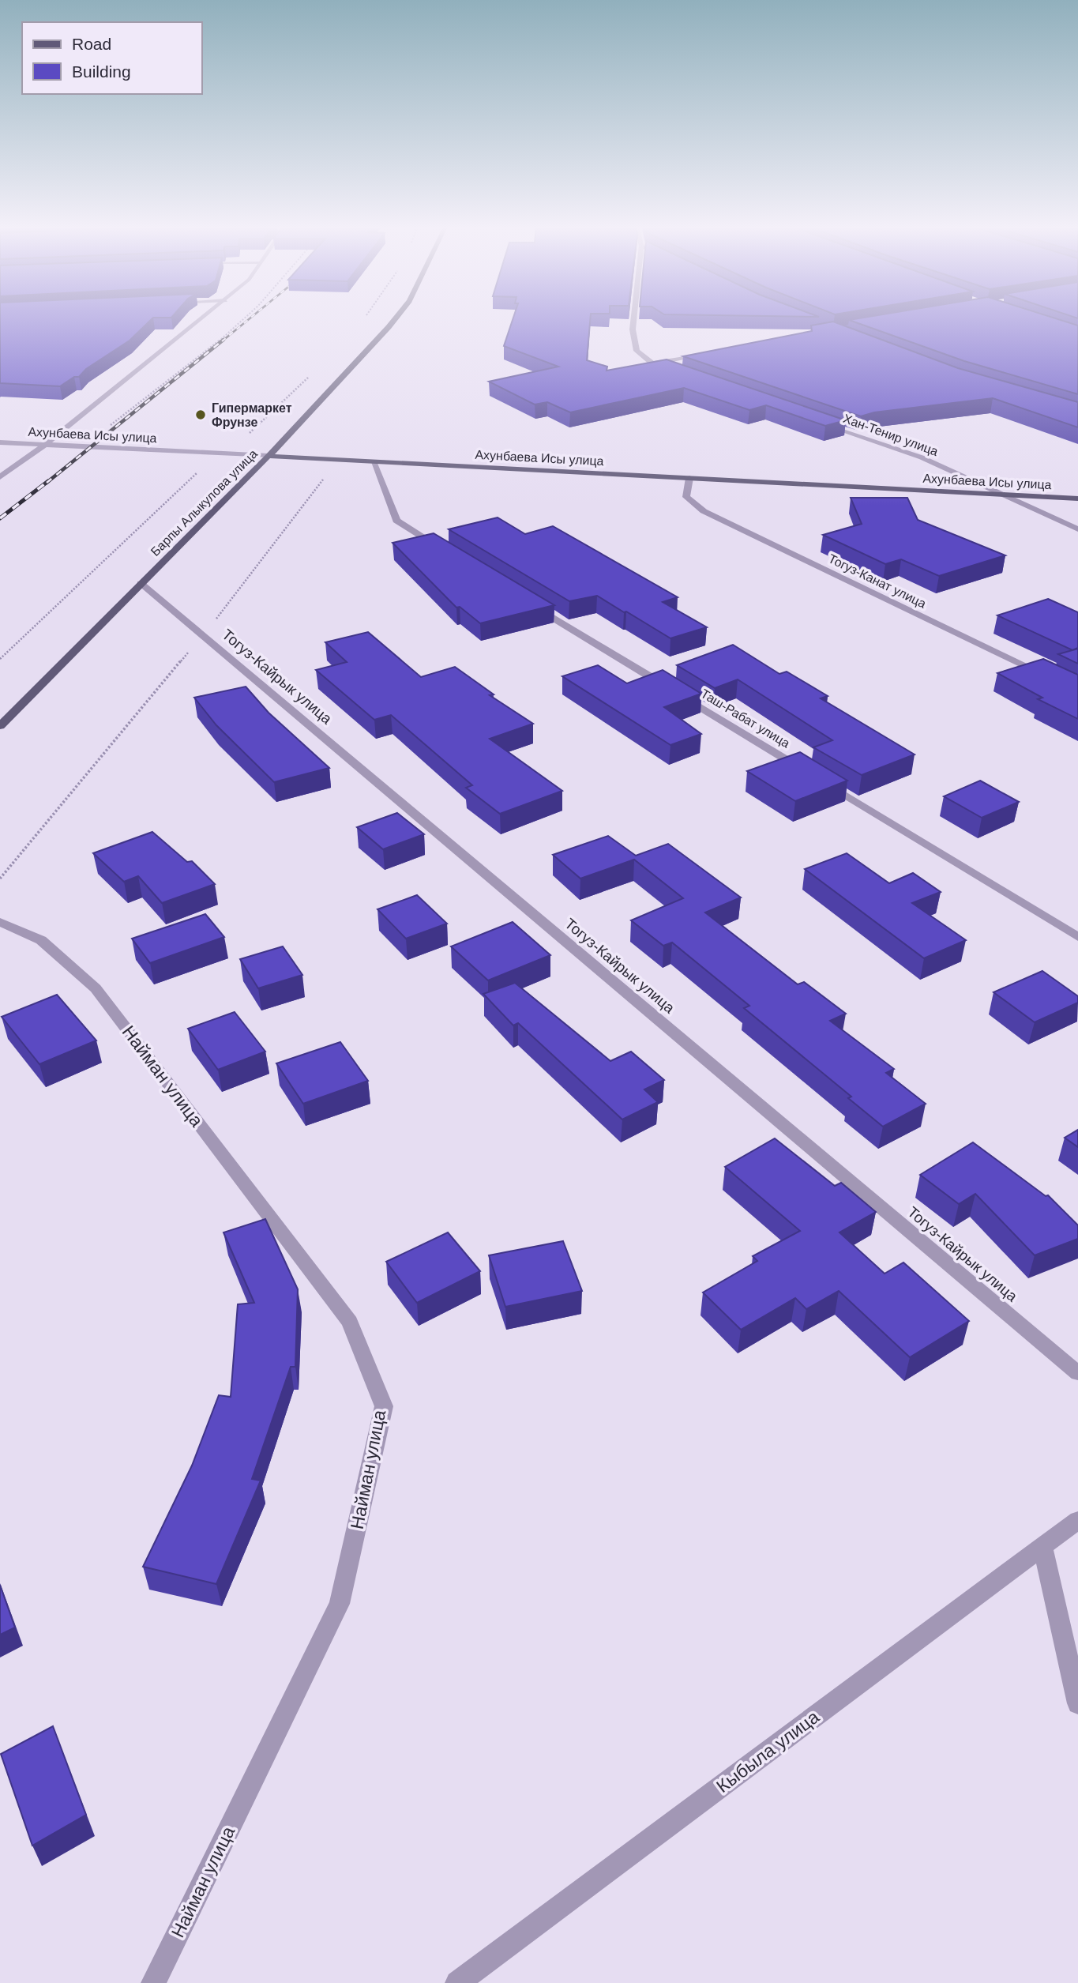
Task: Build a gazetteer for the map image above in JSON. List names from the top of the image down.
{
  "streets": {
    "main road": ["Ахунбаева Исы улица", "Барпы Алыкулова улица"],
    "street": [
      "Хан-Тенир улица",
      "Тогуз-Канат улица",
      "Тогуз-Кайрык улица",
      "Таш-Рабат улица",
      "Найман улица",
      "Кыбыла улица"
    ]
  },
  "crossings": [
    ["Ахунбаева Исы улица", "Хан-Тенир улица"],
    ["Ахунбаева Исы улица", "Барпы Алыкулова улица"],
    ["Ахунбаева Исы улица", "Тогуз-Канат улица"],
    ["Барпы Алыкулова улица", "Тогуз-Кайрык улица"]
  ],
  "places": ["Гипермаркет Фрунзе"],
  "legend": ["Road", "Building"]
}
